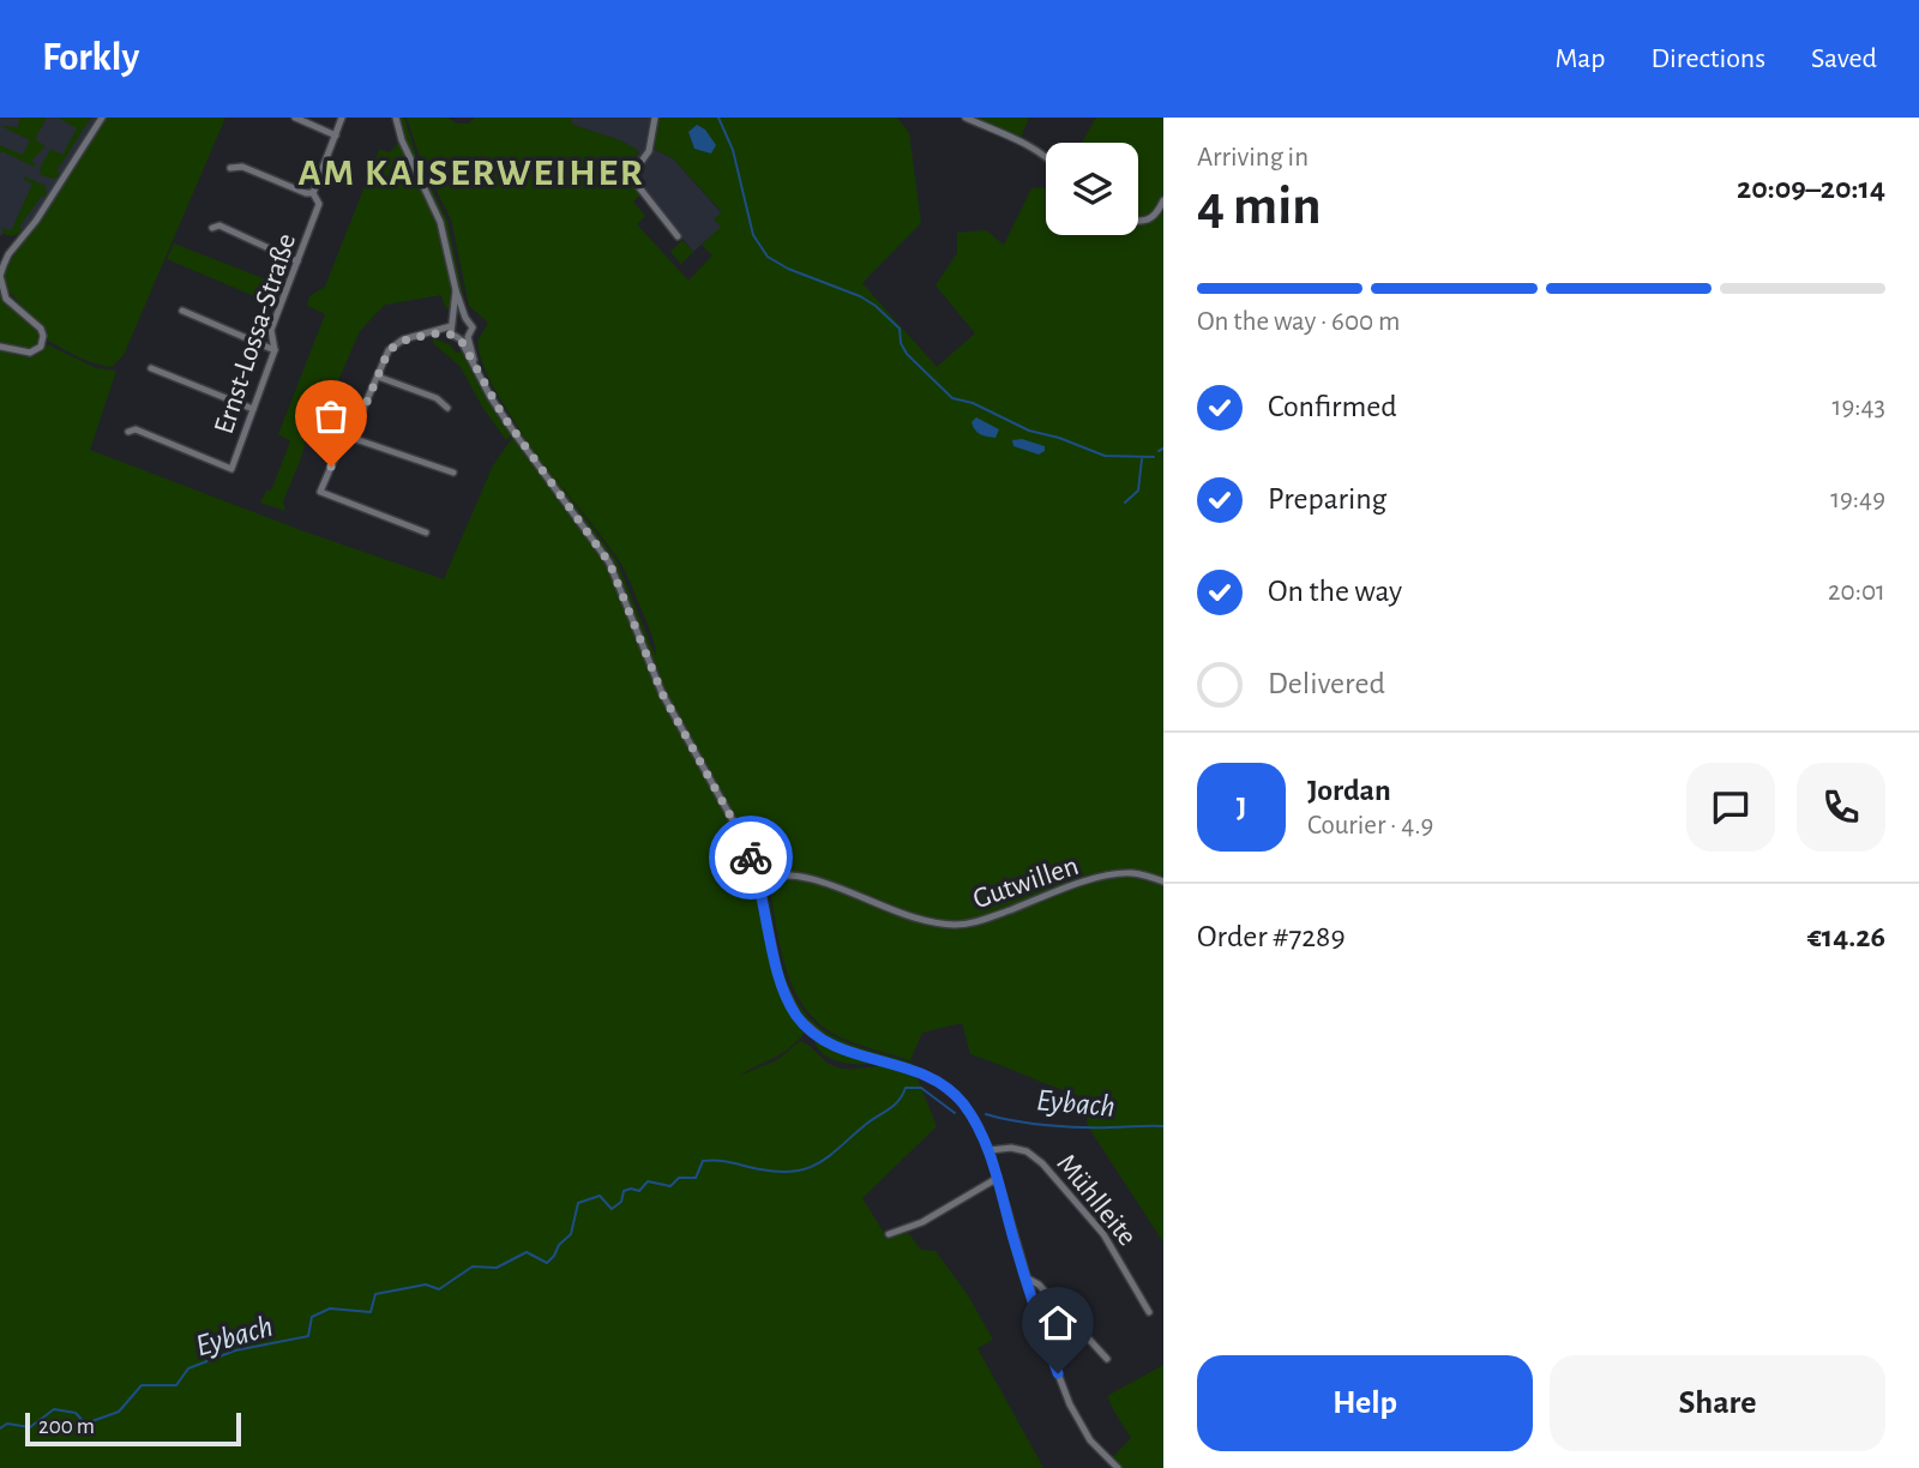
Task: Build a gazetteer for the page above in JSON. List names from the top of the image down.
{
  "streets": {
    "street": ["Ernst-Lossa-Straße", "Gutwillen", "Mühlleite"]
  },
  "districts": ["AM KAISERWEIHER"],
  "water": ["Eybach"],
  "scale_bar": "200 m",
  "page": {
    "header": "Forkly",
    "nav": ["Map", "Directions", "Saved"],
    "heading": ["4 min", "Arriving in", "20:09–20:14"],
    "panel": [
      "Jordan",
      "Courier · 4.9",
      "Order #7289",
      "€14.26"
    ],
    "bar": "On the way · 600 m",
    "list": [
      ["Confirmed", "19:43"],
      ["Preparing", "19:49"],
      ["On the way", "20:01"],
      "Delivered"
    ],
    "round": "J",
    "buttons": ["Help", "Share"],
    "scale": "200 m"
  }
}
